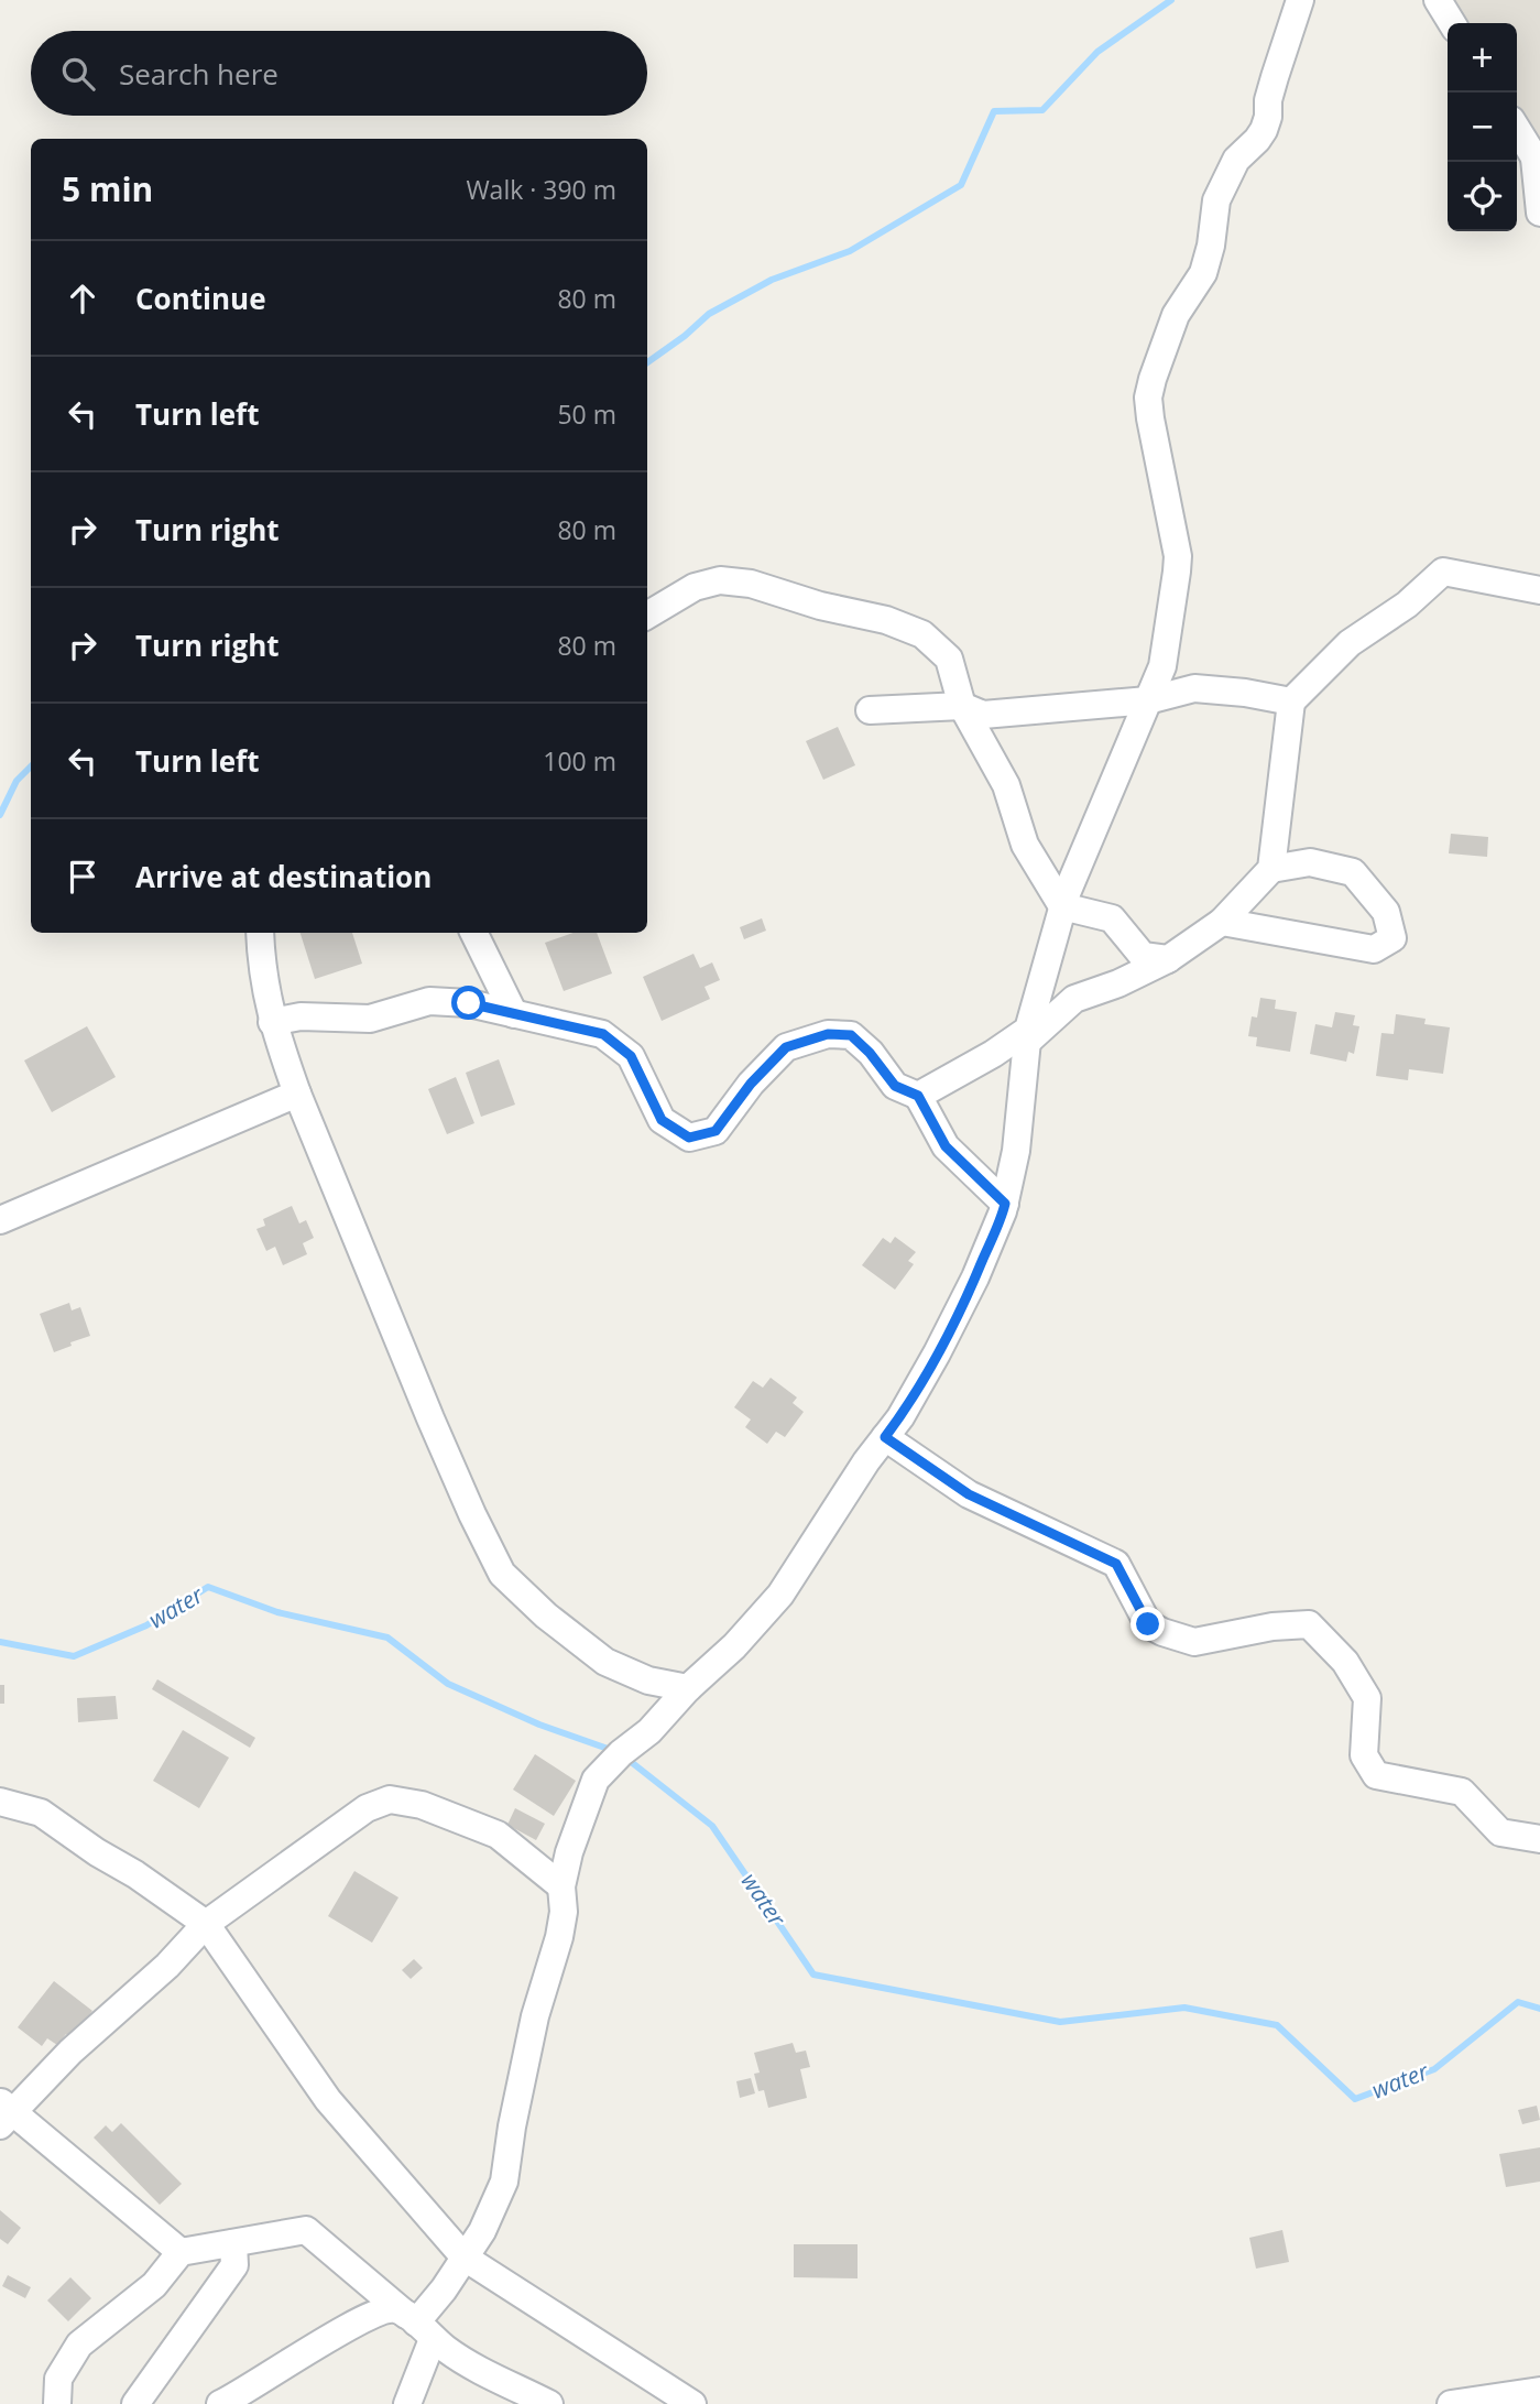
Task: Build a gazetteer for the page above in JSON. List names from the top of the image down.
{
  "water": ["water"],
  "page": {
    "map_buttons": ["+", "−"],
    "search": "Search here",
    "heading": ["5 min", "Walk · 390 m"],
    "list": [
      ["Continue", "80 m"],
      ["Turn left", "50 m"],
      ["Turn right", "80 m"],
      ["Turn right", "80 m"],
      ["Turn left", "100 m"],
      "Arrive at destination"
    ]
  }
}
